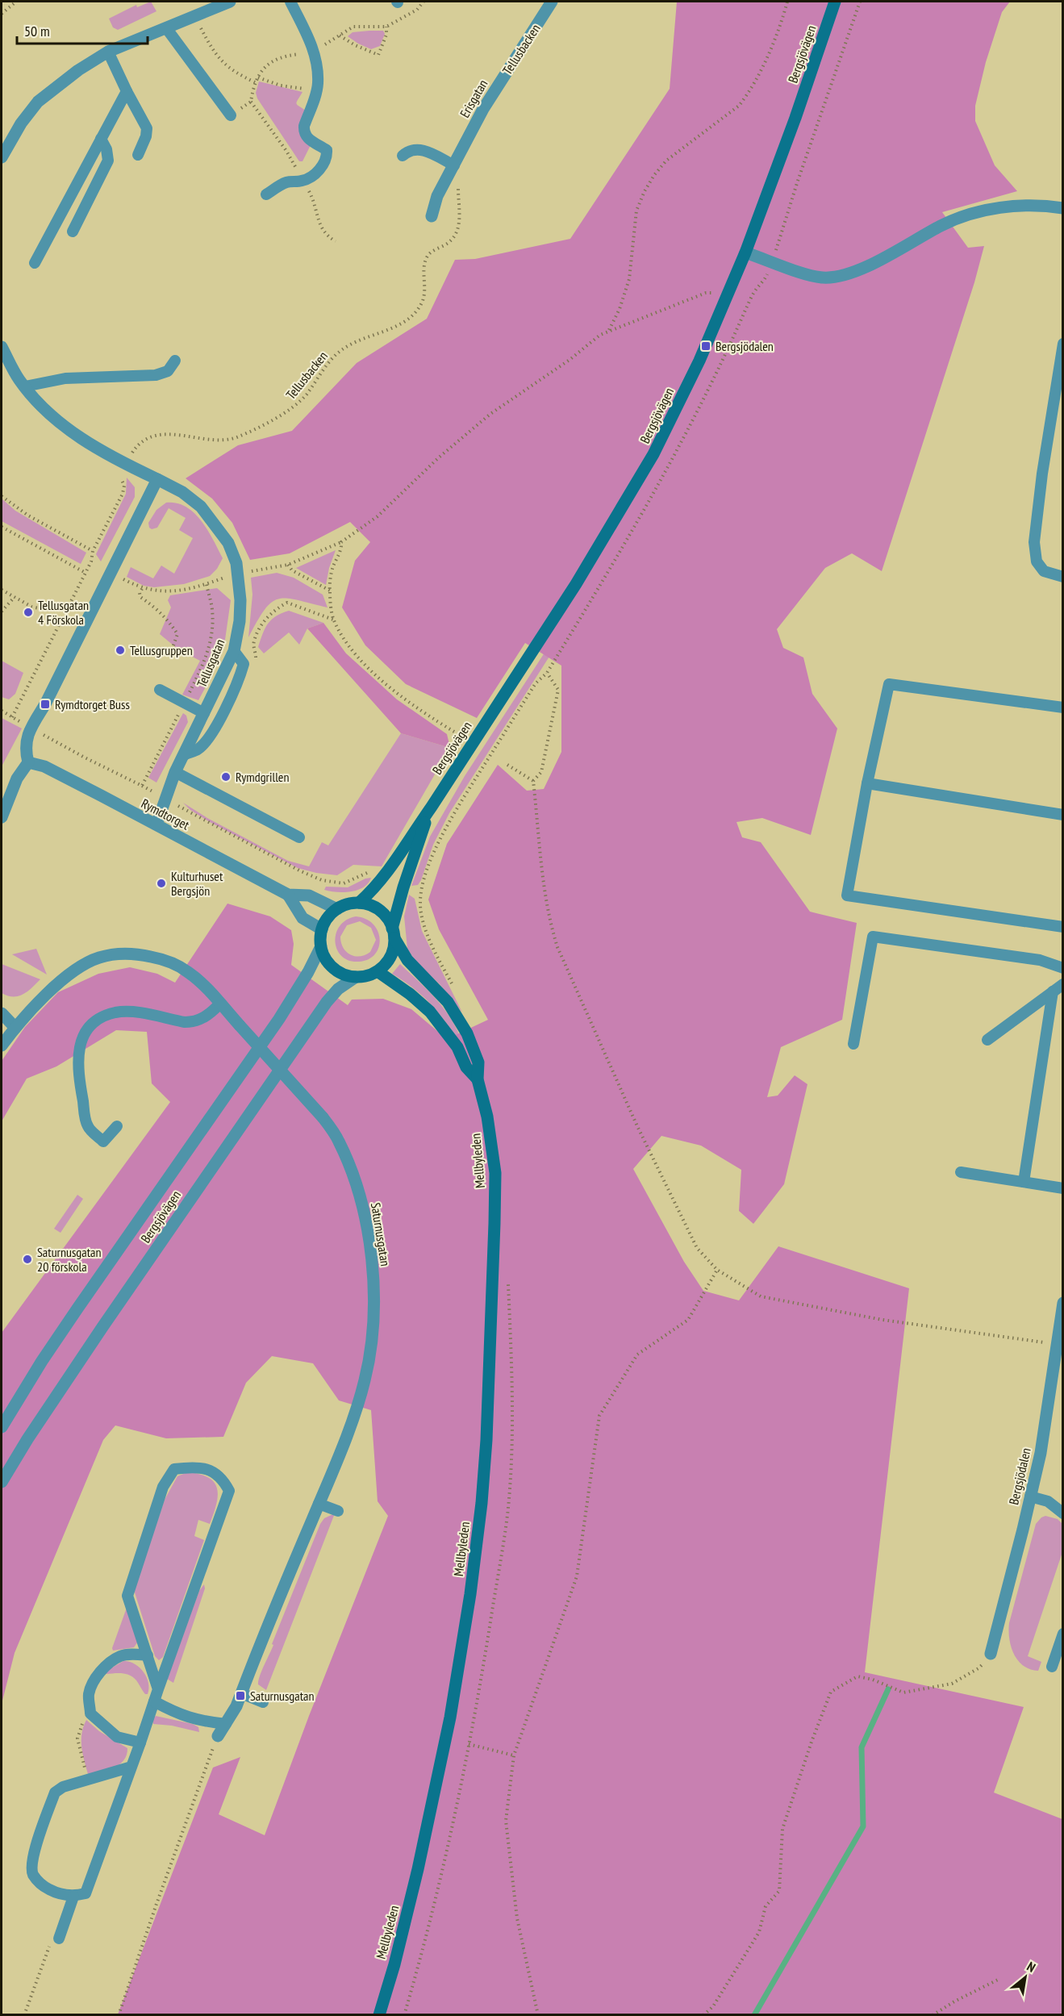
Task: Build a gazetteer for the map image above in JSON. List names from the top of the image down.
{
  "streets": {
    "main road": ["Bergsjövägen", "Mellbyleden"],
    "street": [
      "Erisgatan",
      "Tellusgatan",
      "Rymdtorget",
      "Saturnusgatan",
      "Bergsjödalen"
    ],
    "path": ["Tellusbacken"]
  },
  "crossings": [
    ["Tellusbacken", "Tellusgatan"],
    ["Bergsjövägen", "Rymdtorget"],
    ["Bergsjövägen", "Mellbyleden"],
    ["Tellusgatan", "Rymdtorget"],
    ["Rymdtorget", "Mellbyleden"]
  ],
  "places": {
    "transit": ["Bergsjödalen", "Rymdtorget Buss", "Saturnusgatan"],
    "other": [
      "Tellusgatan 4 Förskola",
      "Tellusgruppen",
      "Rymdgrillen",
      "Kulturhuset Bergsjön",
      "Saturnusgatan 20 förskola"
    ]
  },
  "scale_bar": "50 m",
  "north": "top right"
}
